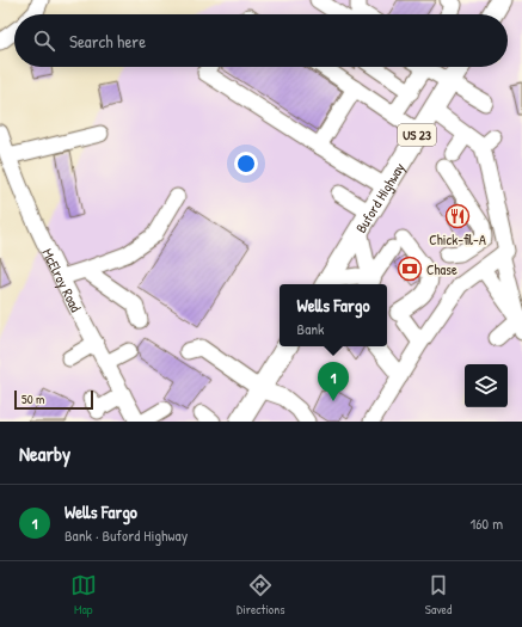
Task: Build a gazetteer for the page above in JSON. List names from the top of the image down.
{
  "streets": {
    "main road": ["US 23", "Buford Highway"],
    "street": ["McElroy Road"]
  },
  "places": {
    "restaurant": ["Chick-fil-A"],
    "bank": ["Chase"]
  },
  "scale_bar": "50 m",
  "page": {
    "search": "Search here",
    "popup": ["Wells Fargo", "Bank"],
    "pins": "1",
    "scale": "50 m",
    "heading": "Nearby",
    "list": [
      {
        "mark": "1",
        "name": "Wells Fargo",
        "note": "Bank · Buford Highway",
        "value": "160 m"
      }
    ],
    "nav": ["Map", "Directions", "Saved"]
  }
}
